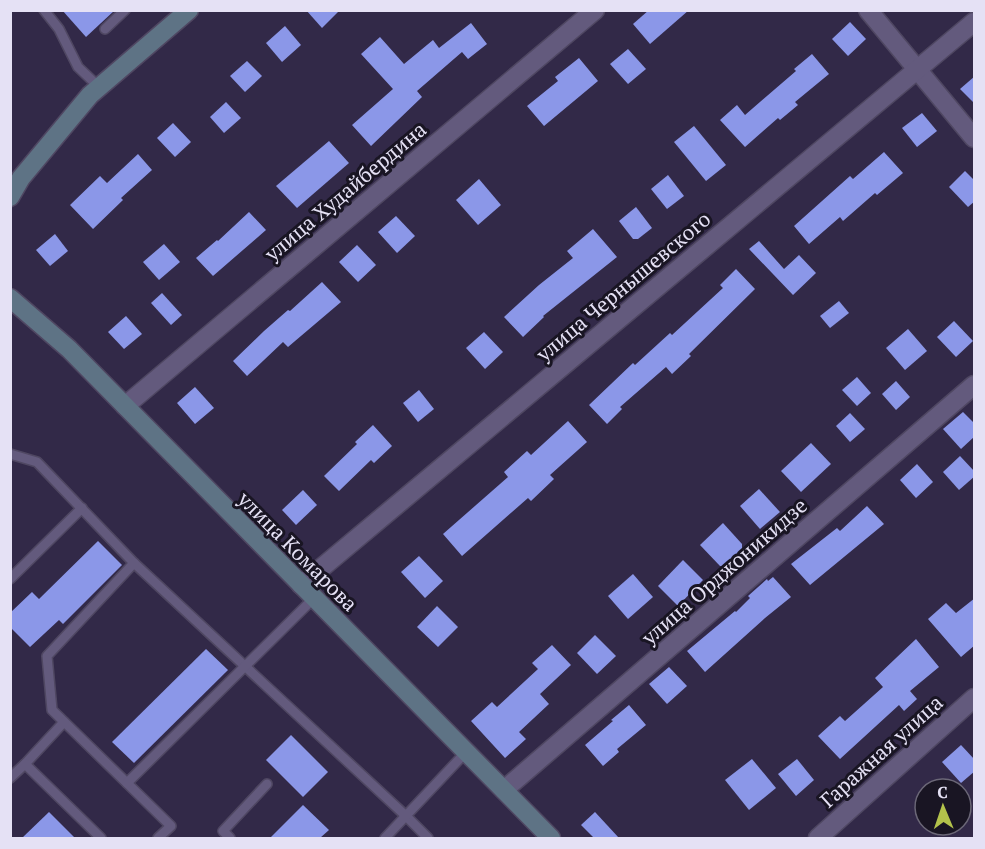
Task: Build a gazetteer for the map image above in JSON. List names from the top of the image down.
{
  "streets": {
    "street": [
      "улица Худайбердина",
      "улица Чернышевского",
      "улица Комарова",
      "улица Орджоникидзе",
      "Гаражная улица"
    ]
  },
  "crossings": [
    ["улица Худайбердина", "улица Комарова"],
    ["улица Чернышевского", "улица Комарова"],
    ["улица Комарова", "улица Орджоникидзе"]
  ],
  "north": "top"
}
